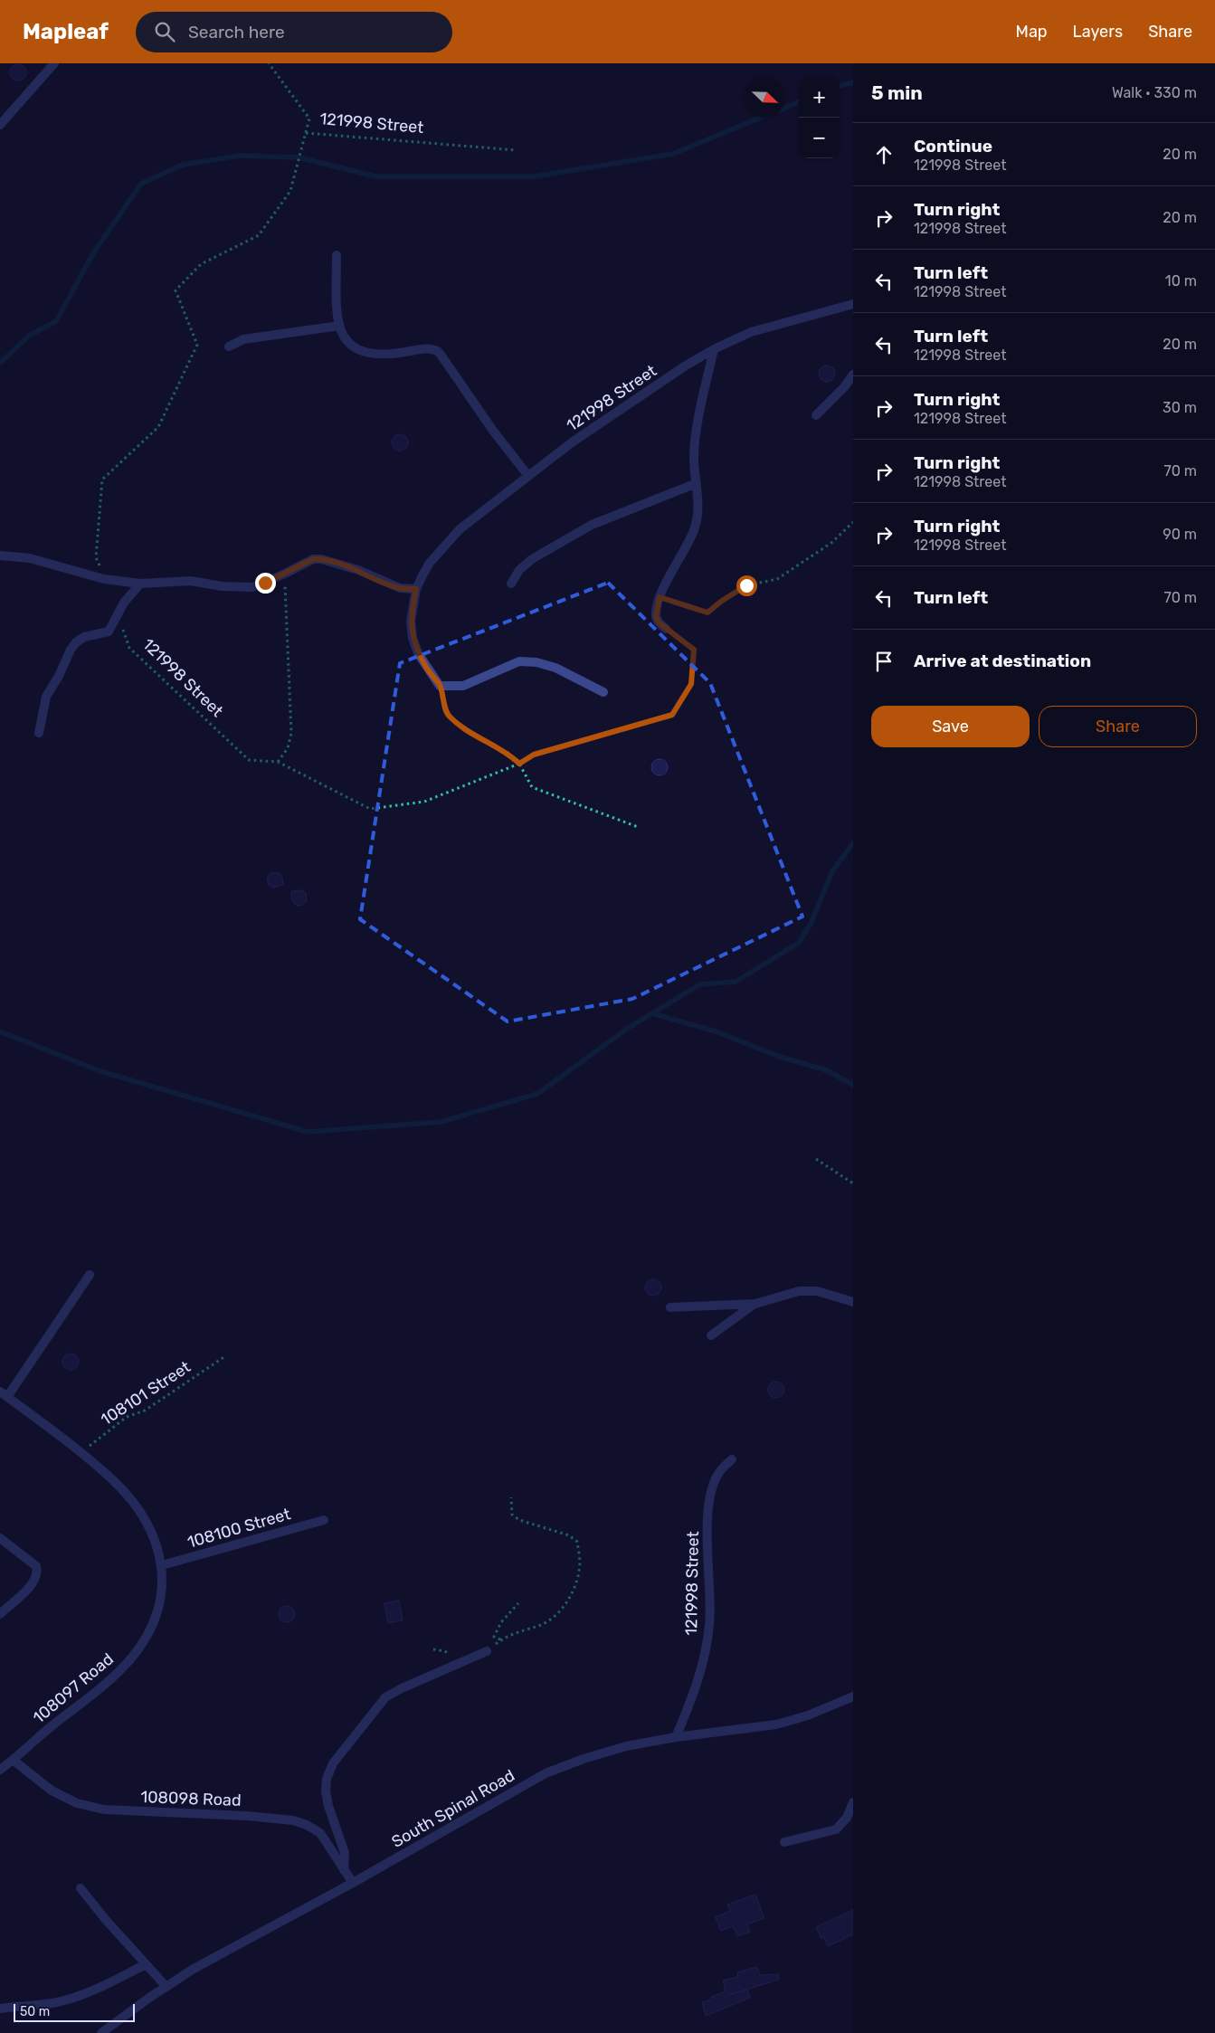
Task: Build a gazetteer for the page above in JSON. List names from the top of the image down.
{
  "streets": {
    "street": [
      "121998 Street",
      "108100 Street",
      "108097 Road",
      "108098 Road",
      "South Spinal Road"
    ],
    "path": ["108101 Street"]
  },
  "crossings": [
    ["121998 Street", "South Spinal Road"],
    ["108101 Street", "108097 Road"],
    ["108100 Street", "108097 Road"],
    ["108097 Road", "108098 Road"],
    ["108098 Road", "South Spinal Road"]
  ],
  "scale_bar": "50 m",
  "north": "bottom right",
  "page": {
    "header": "Mapleaf",
    "search": "Search here",
    "nav": ["Map", "Layers", "Share"],
    "heading": ["5 min", "Walk · 330 m"],
    "map_buttons": ["+", "−"],
    "list": [
      ["Continue", "121998 Street", "20 m"],
      ["Turn right", "121998 Street", "20 m"],
      ["Turn left", "121998 Street", "10 m"],
      ["Turn left", "121998 Street", "20 m"],
      ["Turn right", "121998 Street", "30 m"],
      ["Turn right", "121998 Street", "70 m"],
      ["Turn right", "121998 Street", "90 m"],
      ["Turn left", "70 m"],
      "Arrive at destination"
    ],
    "buttons": ["Save", "Share"],
    "scale": "50 m"
  }
}
